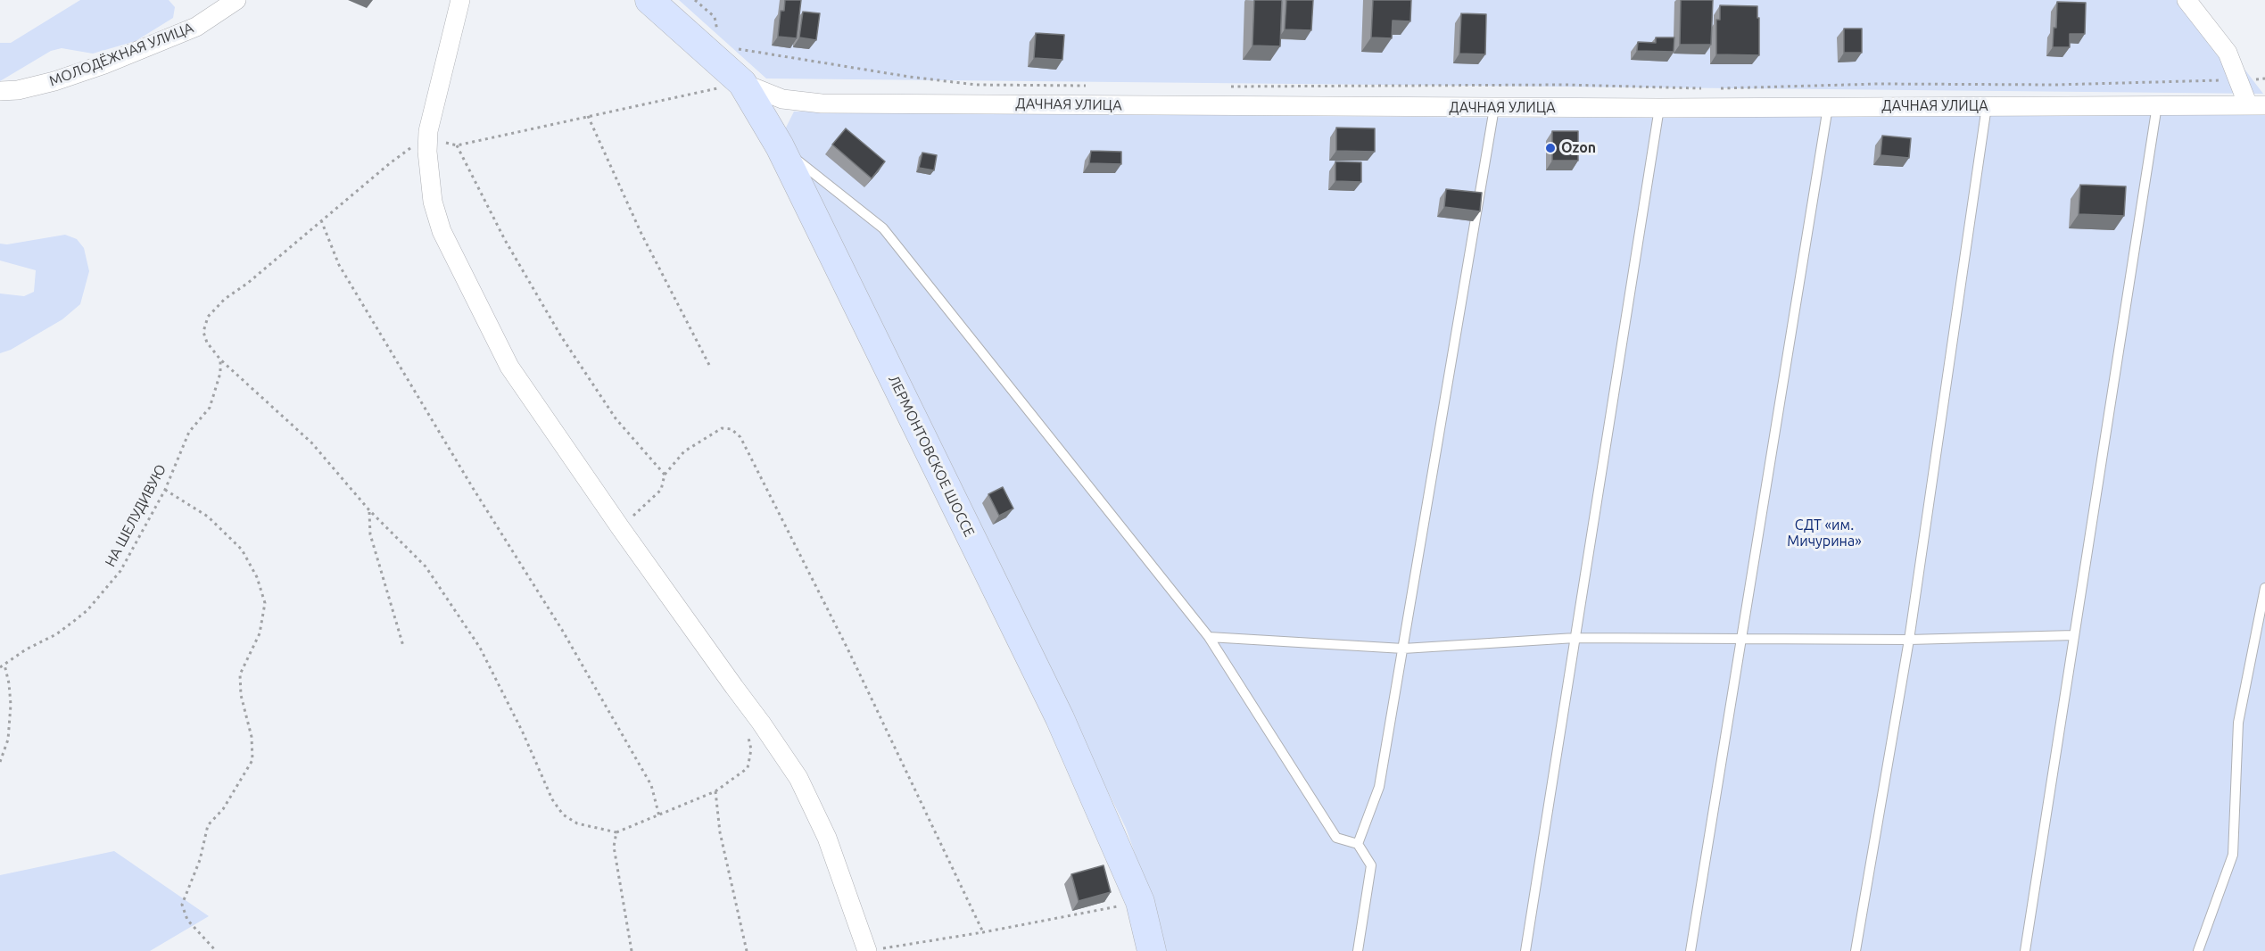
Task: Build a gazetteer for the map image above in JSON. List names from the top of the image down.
{
  "streets": {
    "street": ["МОЛОДЁЖНАЯ УЛИЦА", "ДАЧНАЯ УЛИЦА", "ЛЕРМОНТОВСКОЕ ШОССЕ"],
    "path": ["НА ШЕЛУДИВУЮ"]
  },
  "crossings": [
    ["ДАЧНАЯ УЛИЦА", "ЛЕРМОНТОВСКОЕ ШОССЕ"]
  ],
  "parks": ["СДТ «им. Мичурина»"],
  "places": ["Ozon"]
}
